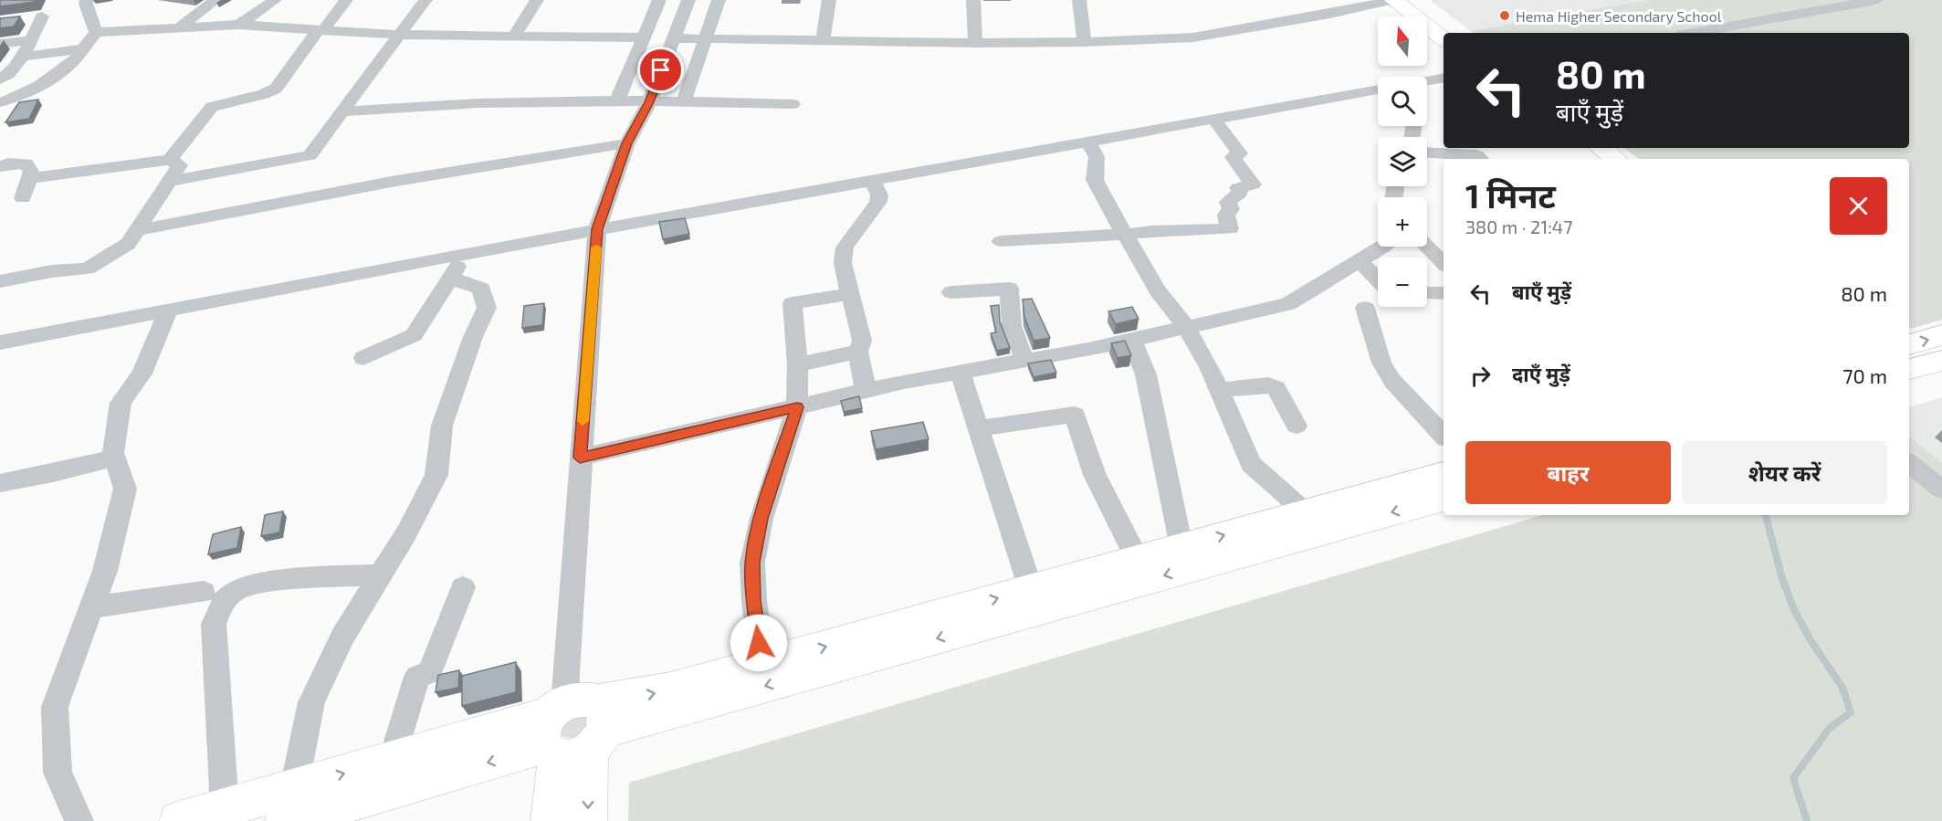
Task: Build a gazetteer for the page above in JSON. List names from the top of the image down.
{
  "places": ["Hema Higher Secondary School"],
  "north": "top",
  "page": {
    "map_buttons": ["+", "−"],
    "turn": ["80 m", "बाएँ मुड़ें"],
    "heading": ["1 मिनट", "380 m · 21:47"],
    "list": [
      {
        "name": "बाएँ मुड़ें",
        "value": "80 m"
      },
      {
        "name": "दाएँ मुड़ें",
        "value": "70 m"
      }
    ],
    "buttons": ["बाहर", "शेयर करें"]
  }
}
